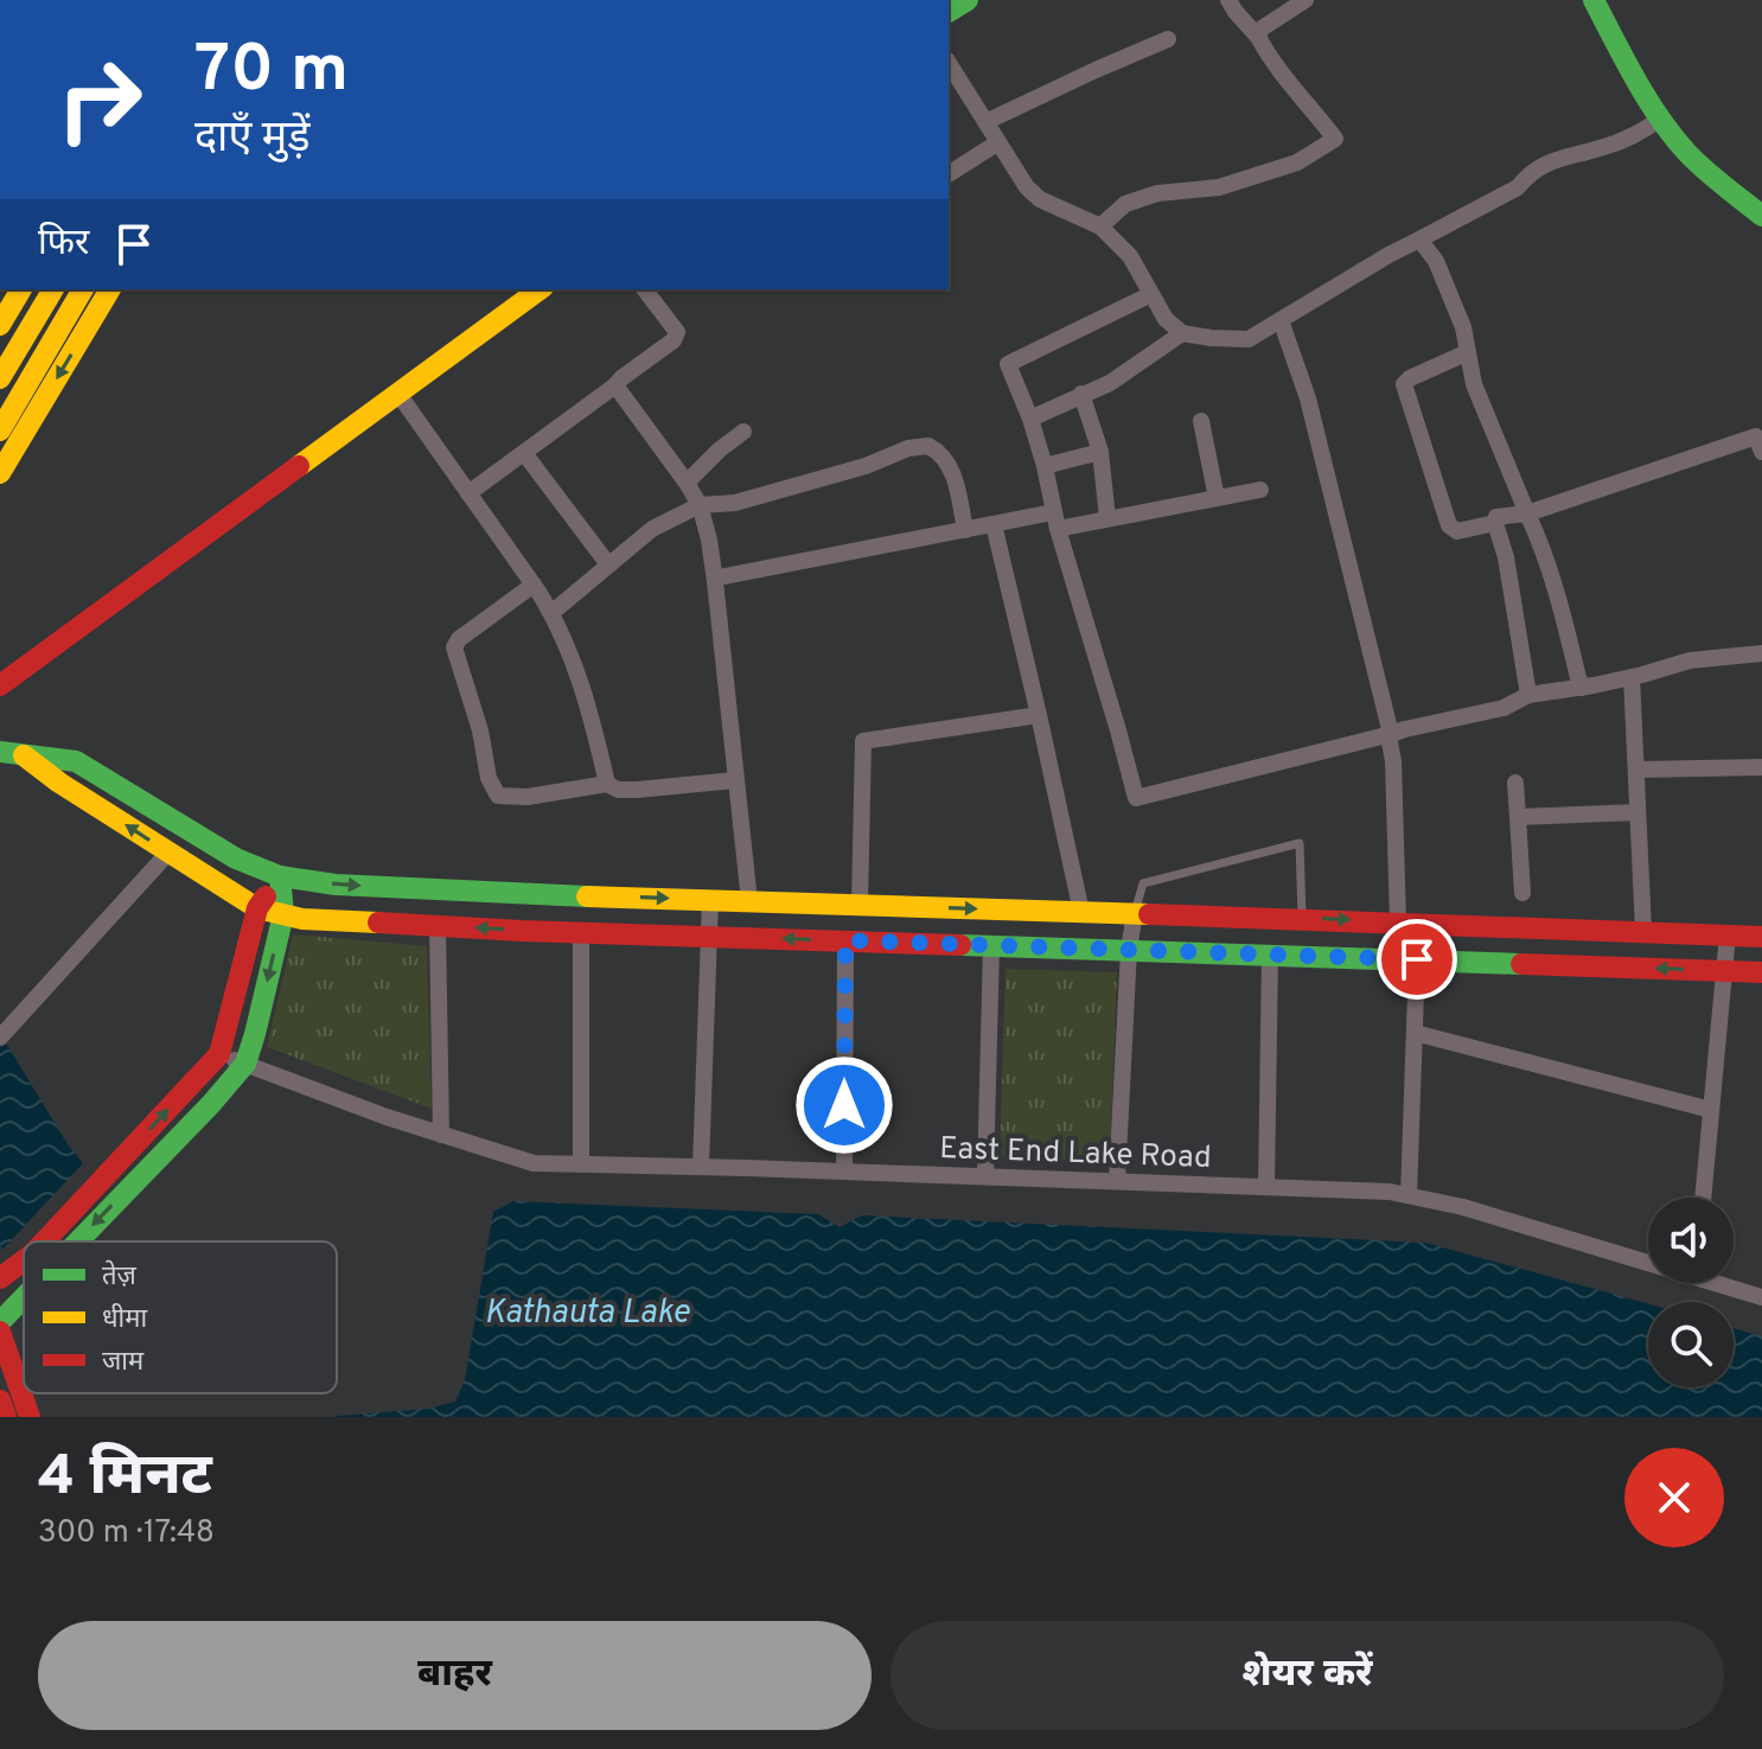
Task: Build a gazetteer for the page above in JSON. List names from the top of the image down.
{
  "streets": {
    "street": ["East End Lake Road"]
  },
  "water": ["Kathauta Lake"],
  "legend": ["तेज़", "धीमा", "जाम"],
  "page": {
    "turn": ["70 m", "दाएँ मुड़ें"],
    "then": "फिर",
    "heading": ["4 मिनट", "300 m · 17:48"],
    "buttons": ["बाहर", "शेयर करें"]
  }
}
